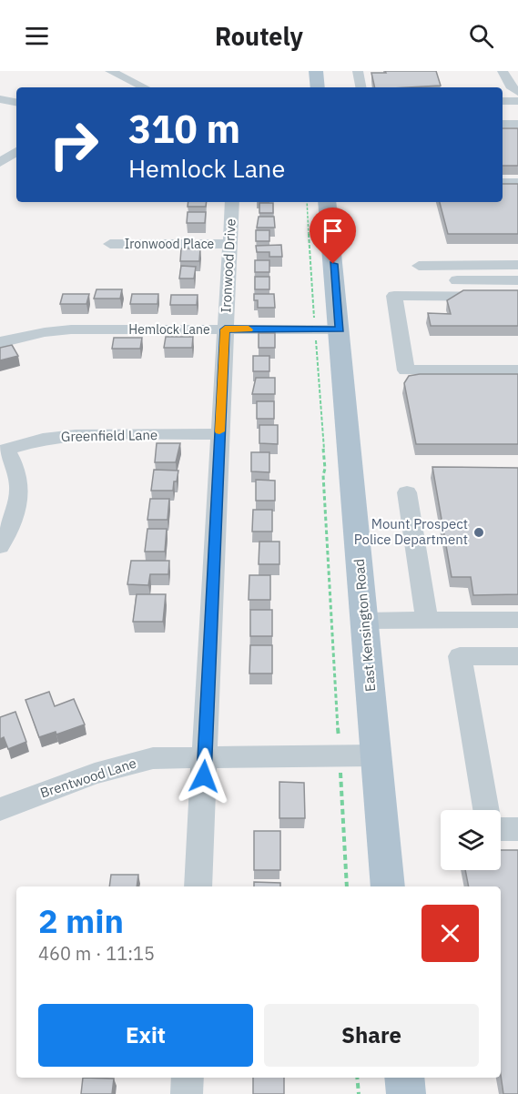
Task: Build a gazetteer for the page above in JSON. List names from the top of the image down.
{
  "streets": {
    "main road": ["East Kensington Road"],
    "street": [
      "Ironwood Place",
      "Ironwood Drive",
      "Hemlock Lane",
      "Greenfield Lane",
      "Brentwood Lane"
    ]
  },
  "crossings": [
    ["Ironwood Place", "Ironwood Drive"],
    ["Ironwood Drive", "Hemlock Lane"],
    ["Ironwood Drive", "Greenfield Lane"],
    ["Ironwood Drive", "Brentwood Lane"],
    ["Hemlock Lane", "East Kensington Road"],
    ["East Kensington Road", "Brentwood Lane"]
  ],
  "places": ["Mount Prospect Police Department"],
  "page": {
    "header": "Routely",
    "turn": ["310 m", "Hemlock Lane"],
    "heading": ["2 min", "460 m · 11:15"],
    "buttons": ["Exit", "Share"]
  }
}
